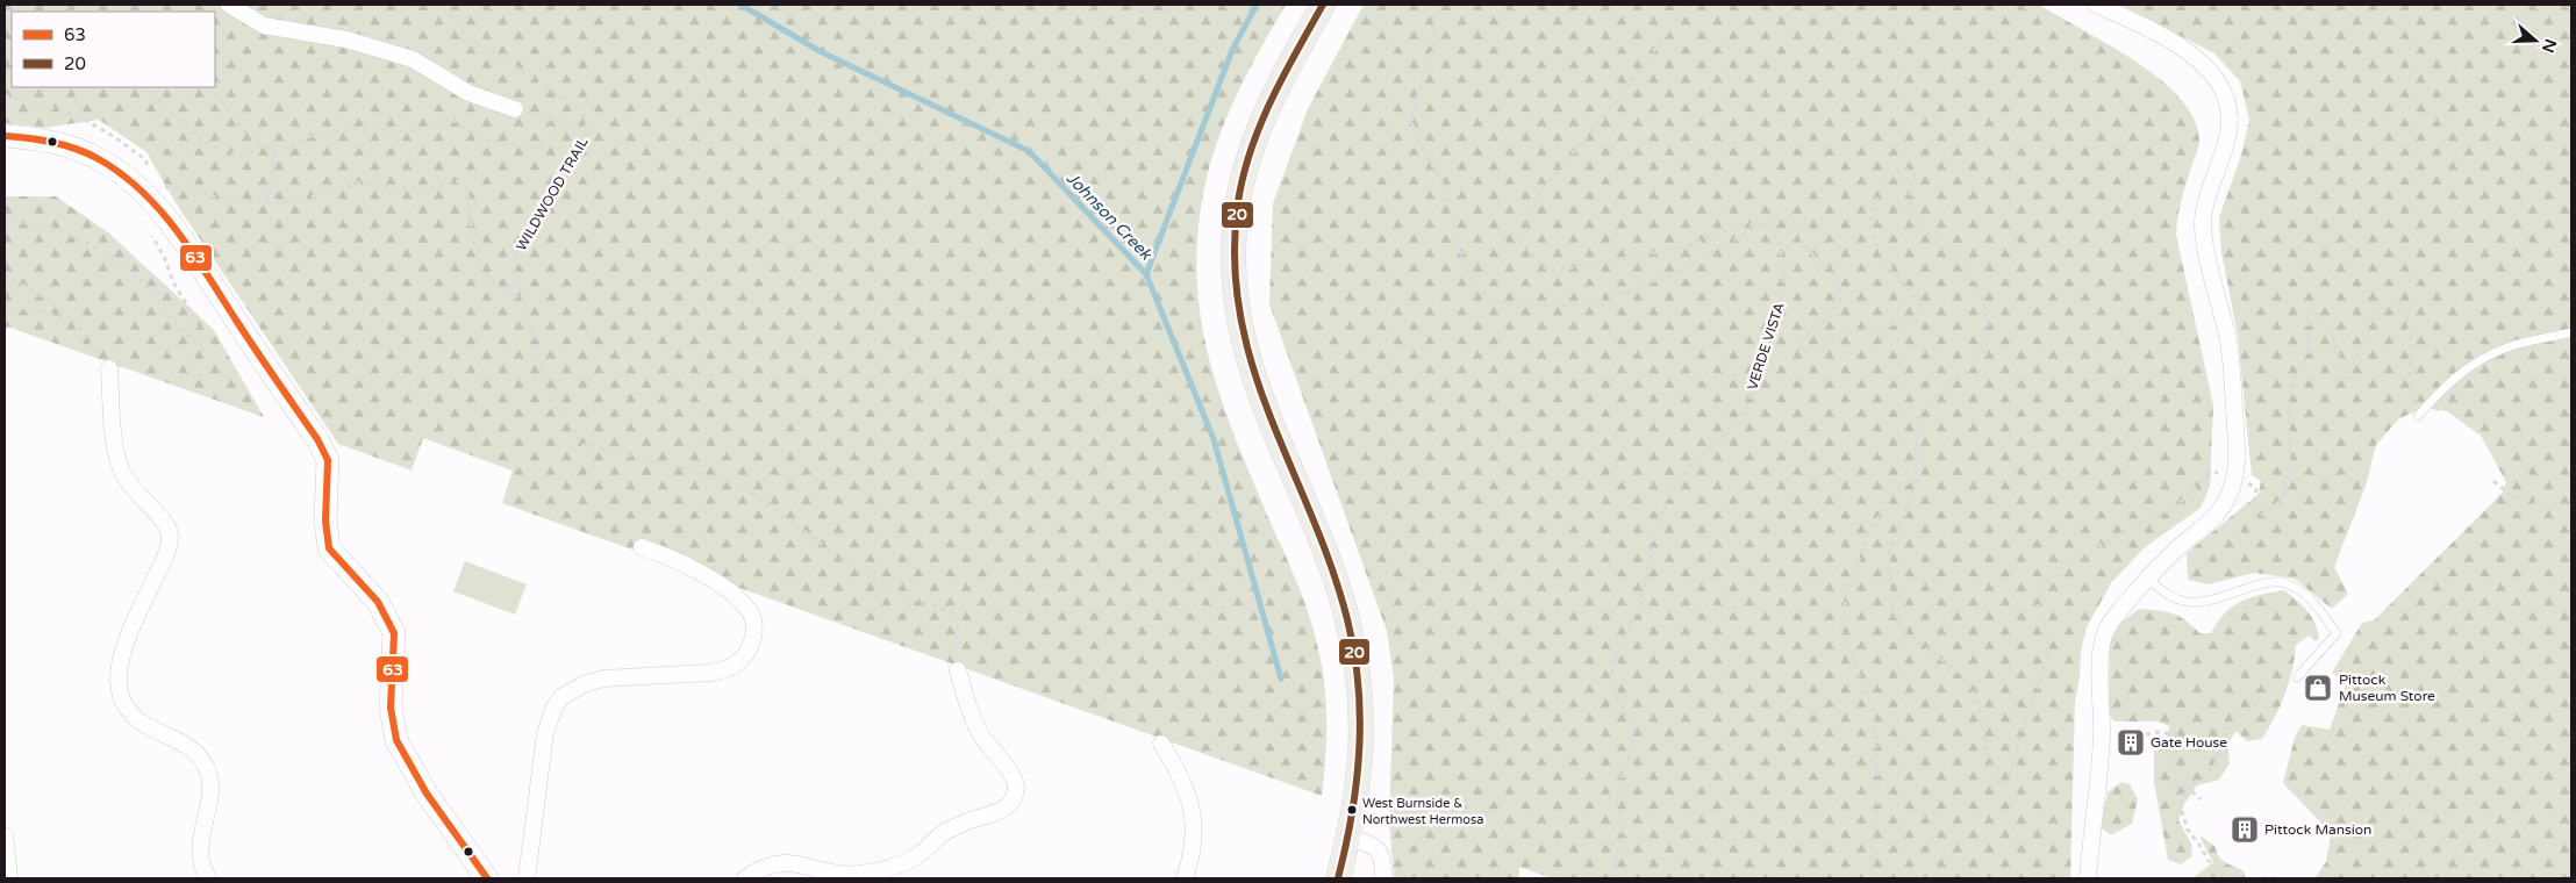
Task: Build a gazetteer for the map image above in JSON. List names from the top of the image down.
{
  "streets": {
    "path": ["WILDWOOD TRAIL", "VERDE VISTA"]
  },
  "water": ["Johnson Creek"],
  "places": {
    "shop": ["Pittock Museum Store"],
    "building": ["Gate House", "Pittock Mansion"],
    "other": ["West Burnside & Northwest Hermosa"]
  },
  "lines": ["transit line 20", "transit line 63"],
  "legend": ["63", "20"],
  "north": "right"
}
